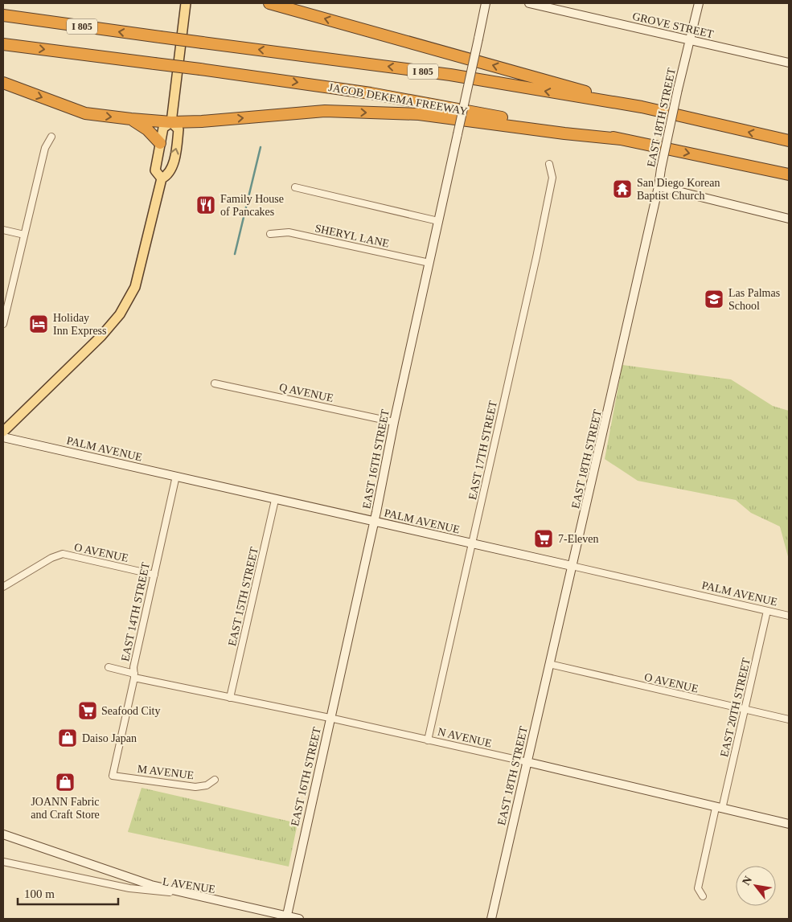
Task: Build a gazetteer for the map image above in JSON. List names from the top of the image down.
{
  "streets": {
    "highway": ["I 805", "JACOB DEKEMA FREEWAY"],
    "street": [
      "GROVE STREET",
      "EAST 18TH STREET",
      "SHERYL LANE",
      "Q AVENUE",
      "PALM AVENUE",
      "EAST 17TH STREET",
      "EAST 16TH STREET",
      "O AVENUE",
      "EAST 15TH STREET",
      "EAST 14TH STREET",
      "EAST 20TH STREET",
      "N AVENUE",
      "M AVENUE",
      "L AVENUE"
    ]
  },
  "crossings": [
    ["GROVE STREET", "EAST 18TH STREET"],
    ["EAST 18TH STREET", "PALM AVENUE"],
    ["EAST 18TH STREET", "O AVENUE"],
    ["EAST 18TH STREET", "N AVENUE"],
    ["SHERYL LANE", "EAST 16TH STREET"],
    ["Q AVENUE", "EAST 16TH STREET"],
    ["PALM AVENUE", "EAST 17TH STREET"],
    ["PALM AVENUE", "EAST 16TH STREET"],
    ["PALM AVENUE", "EAST 15TH STREET"],
    ["PALM AVENUE", "EAST 14TH STREET"],
    ["PALM AVENUE", "EAST 20TH STREET"],
    ["EAST 17TH STREET", "N AVENUE"],
    ["EAST 16TH STREET", "N AVENUE"],
    ["EAST 16TH STREET", "L AVENUE"],
    ["O AVENUE", "EAST 14TH STREET"],
    ["O AVENUE", "EAST 20TH STREET"],
    ["EAST 15TH STREET", "N AVENUE"],
    ["EAST 14TH STREET", "N AVENUE"],
    ["EAST 14TH STREET", "M AVENUE"],
    ["EAST 20TH STREET", "N AVENUE"]
  ],
  "places": {
    "temple": ["San Diego Korean Baptist Church"],
    "restaurant": ["Family House of Pancakes"],
    "school or university": ["Las Palmas School"],
    "hotel": ["Holiday Inn Express"],
    "supermarket": ["7-Eleven", "Seafood City"],
    "shop": ["Daiso Japan", "JOANN Fabric and Craft Store"]
  },
  "scale_bar": "100 m",
  "north": "top left"
}
